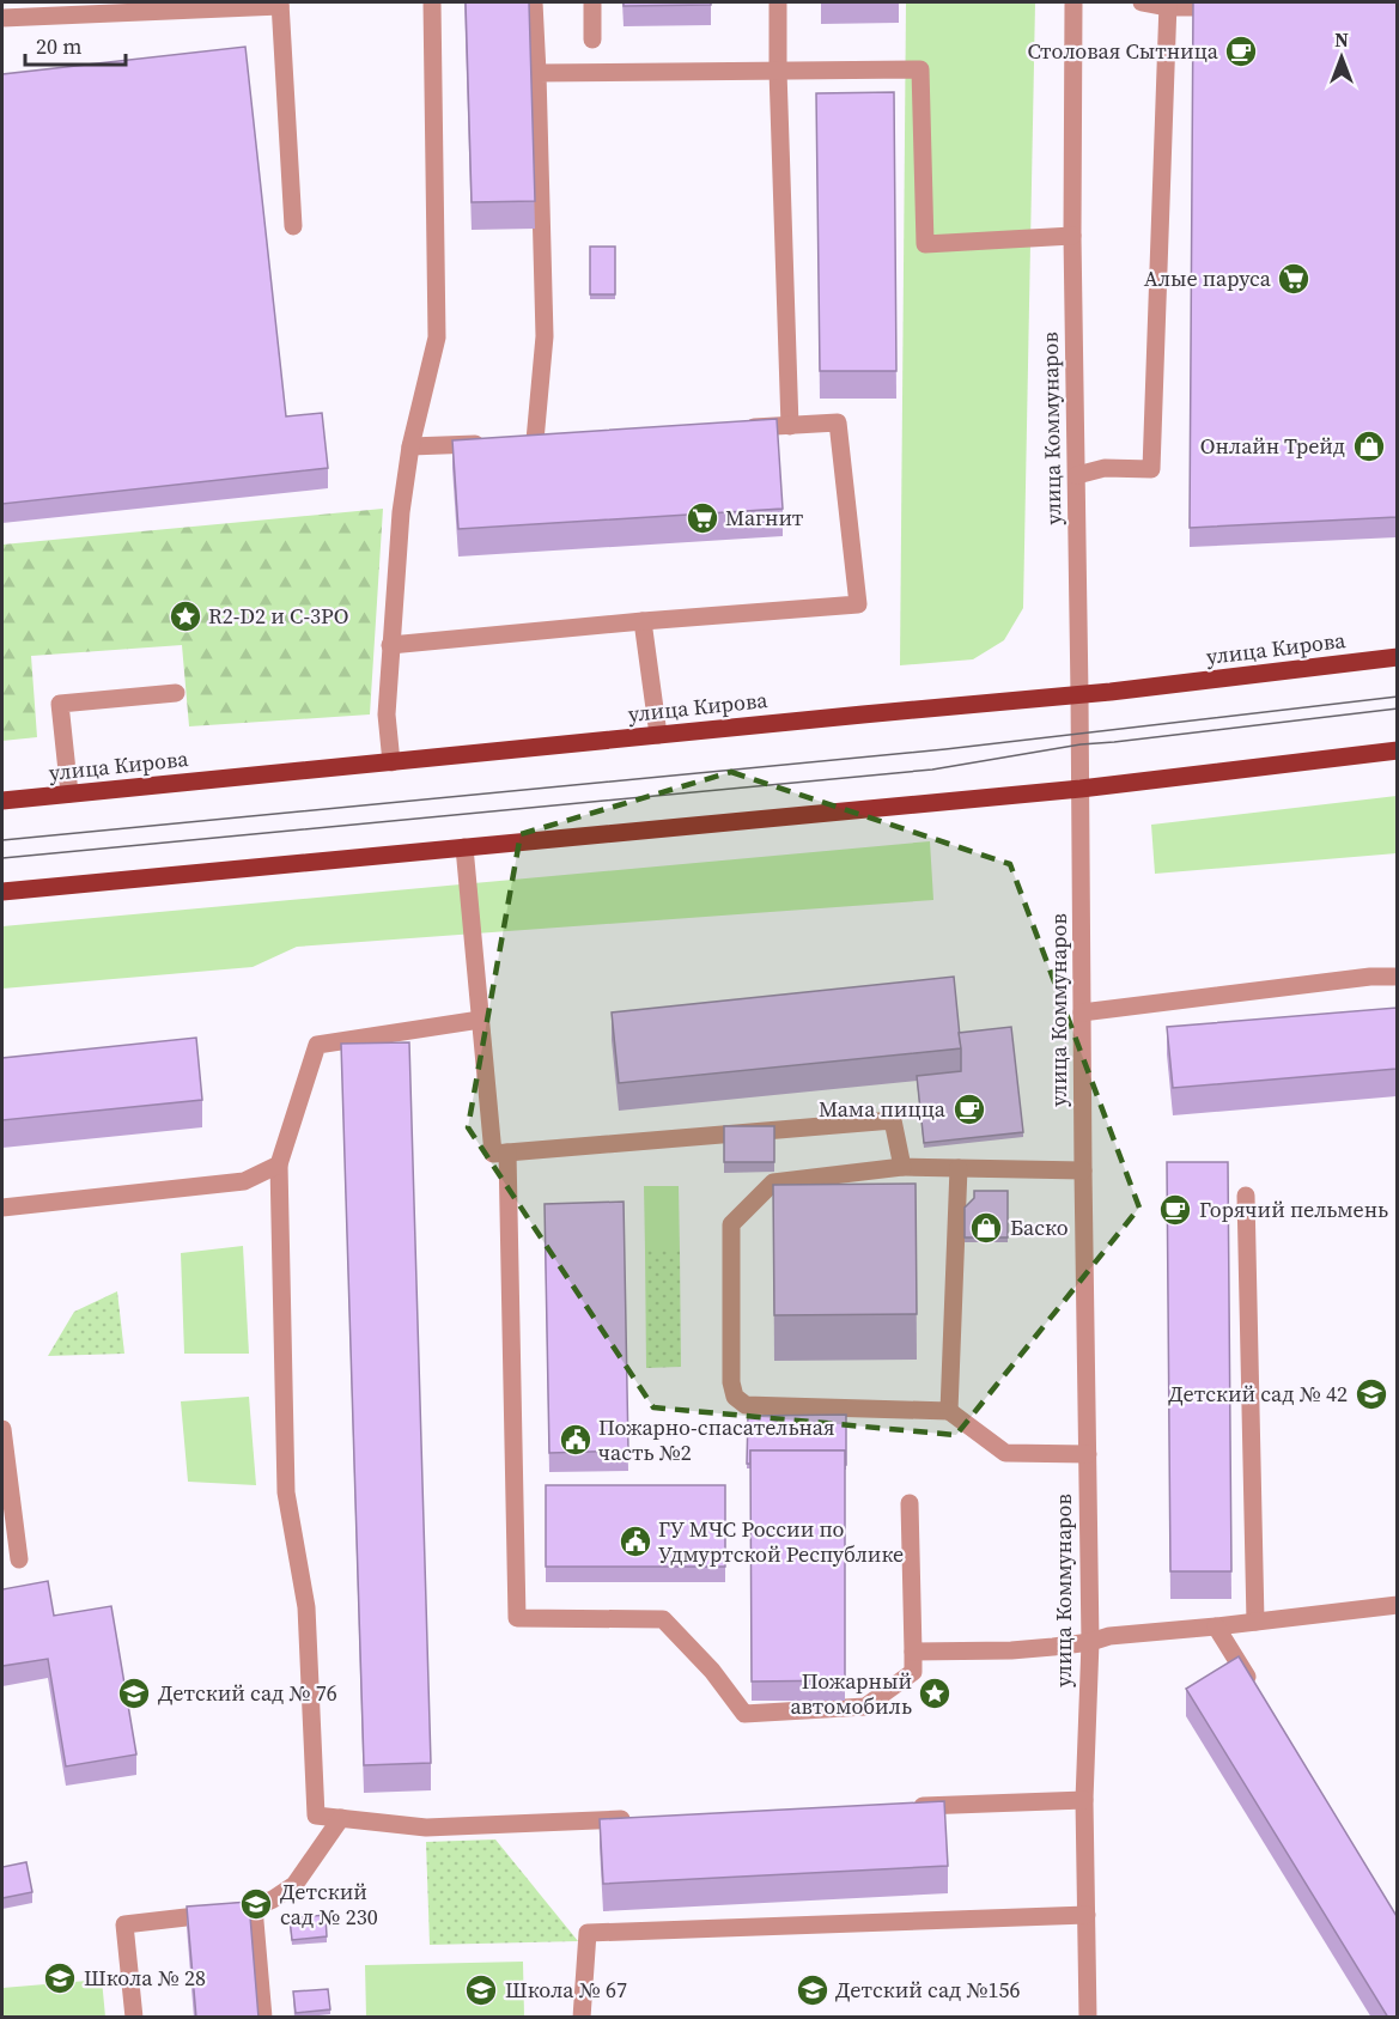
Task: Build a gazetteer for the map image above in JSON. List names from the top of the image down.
{
  "streets": {
    "main road": ["улица Кирова"],
    "street": ["улица Коммунаров"]
  },
  "crossings": [
    ["улица Коммунаров", "улица Кирова"]
  ],
  "places": {
    "cafe": ["Столовая Сытница", "Мама пицца", "Горячий пельмень"],
    "supermarket": ["Алые паруса", "Магнит"],
    "shop": ["Онлайн Трейд", "Баско"],
    "place": ["R2-D2 и C-3PO", "Пожарный автомобиль"],
    "school or university": [
      "Детский сад № 42",
      "Детский сад № 76",
      "Детский сад № 230",
      "Школа № 28",
      "Школа № 67",
      "Детский сад №156"
    ],
    "public building": ["Пожарно-спасательная часть №2", "ГУ МЧС России по Удмуртской Республике"]
  },
  "scale_bar": "20 m",
  "north": "top"
}
